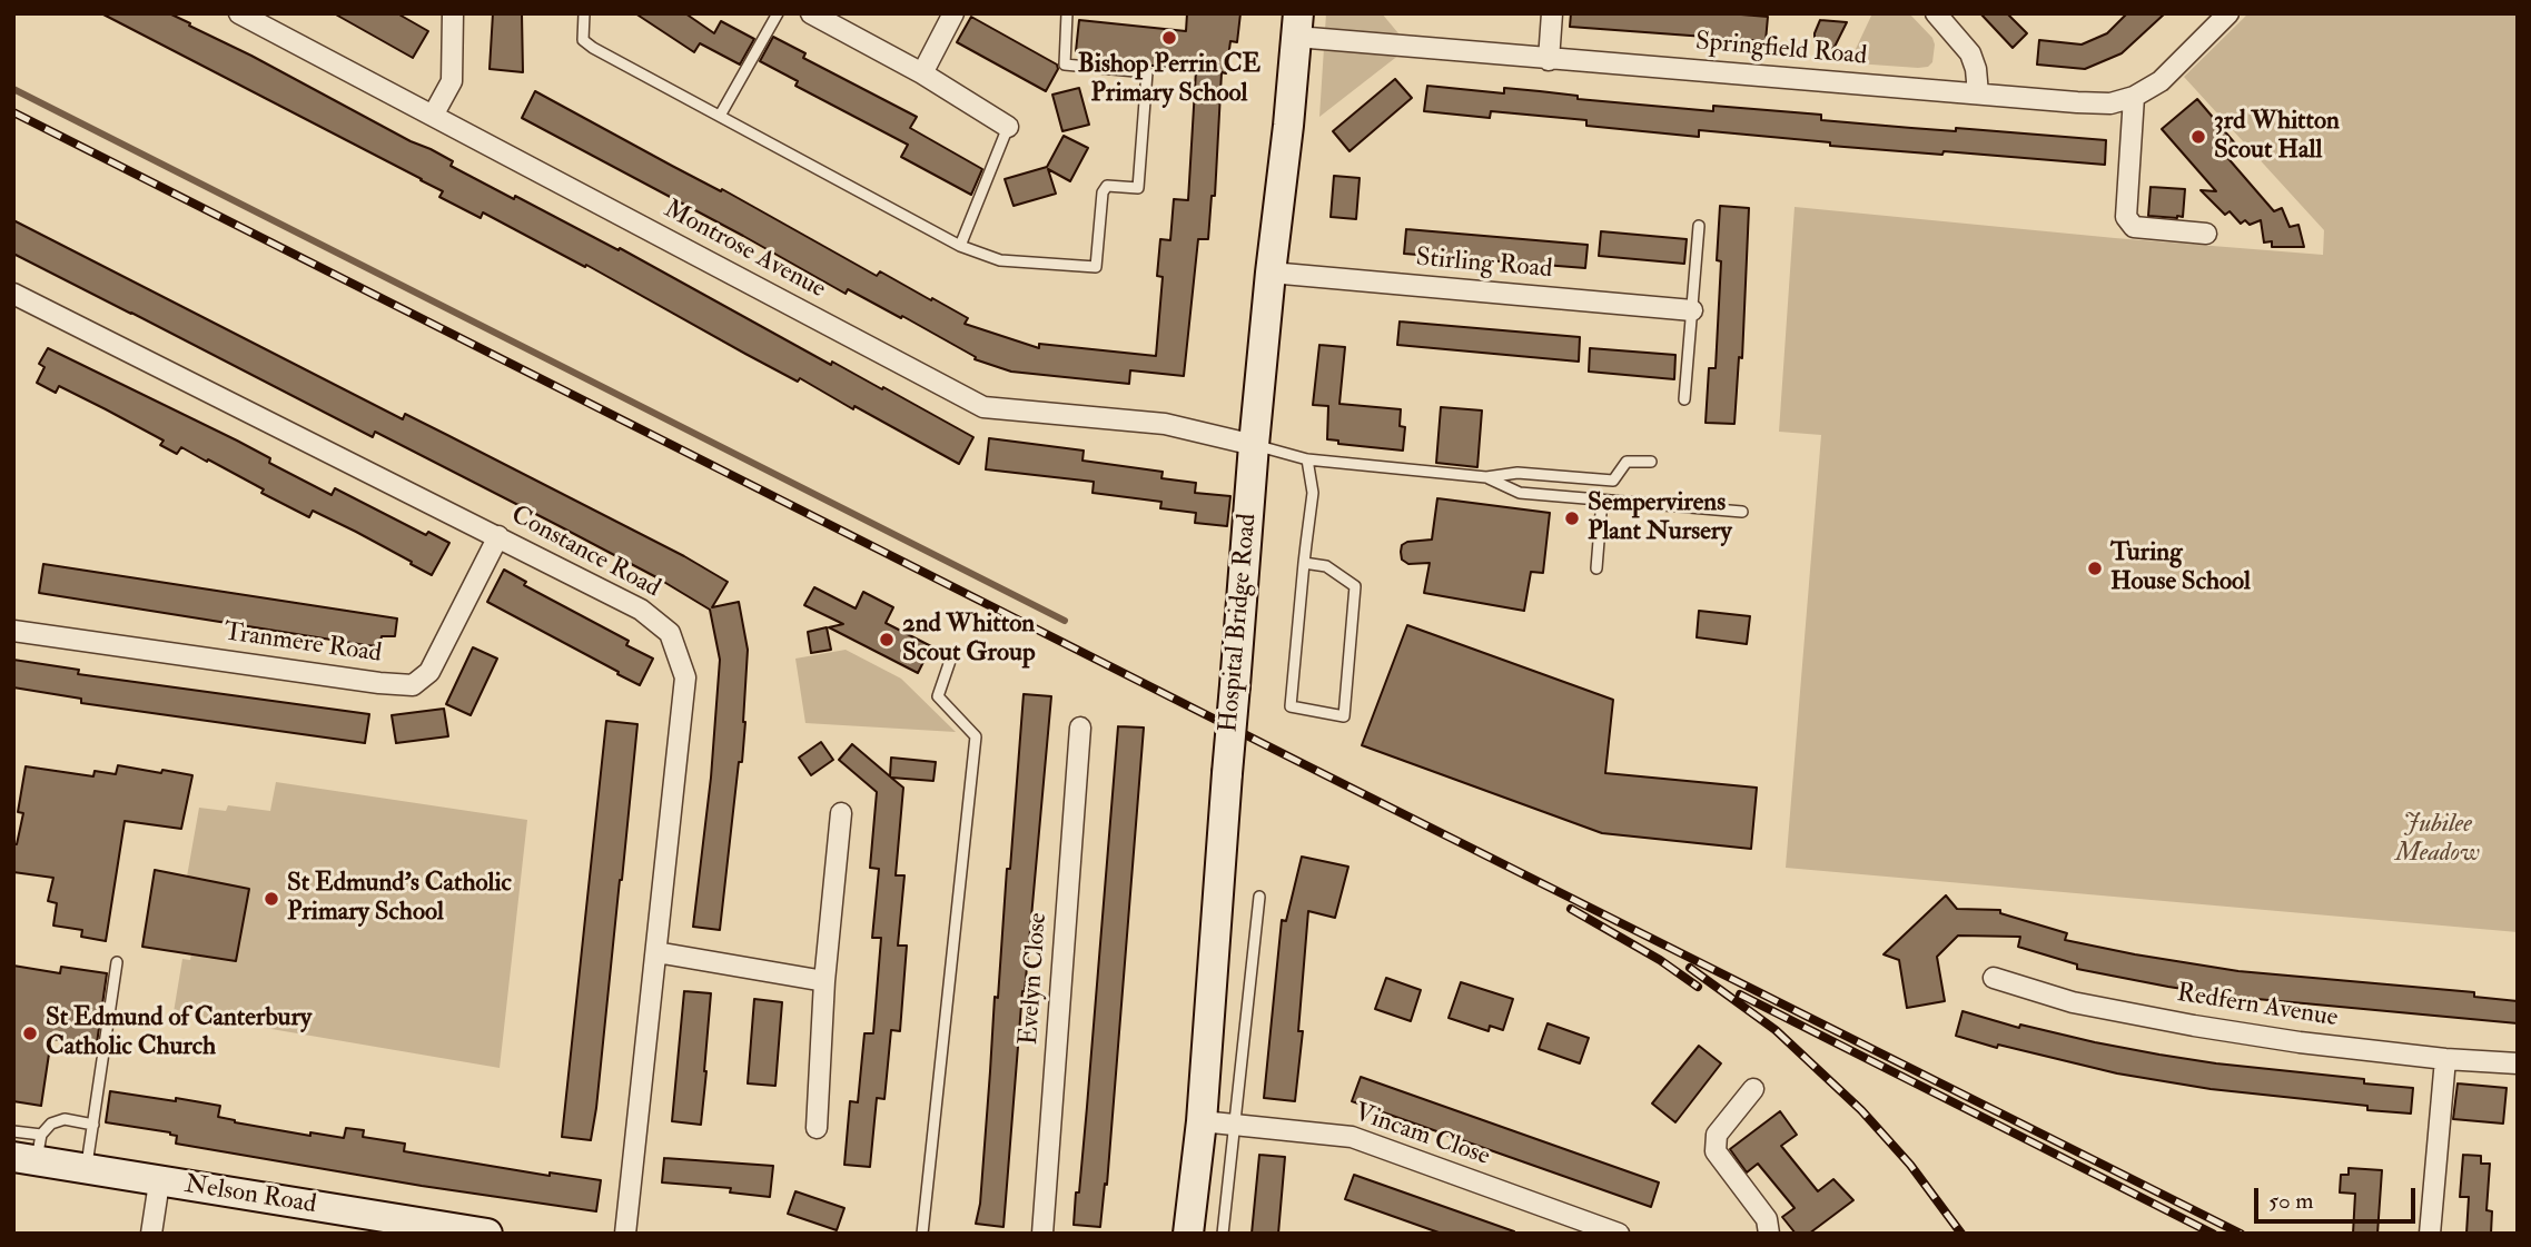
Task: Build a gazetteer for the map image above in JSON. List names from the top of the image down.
{
  "streets": {
    "main road": ["Hospital Bridge Road", "Nelson Road"],
    "street": [
      "Springfield Road",
      "Montrose Avenue",
      "Stirling Road",
      "Constance Road",
      "Tranmere Road",
      "Evelyn Close",
      "Redfern Avenue",
      "Vincam Close"
    ]
  },
  "crossings": [
    ["Springfield Road", "Hospital Bridge Road"],
    ["Montrose Avenue", "Hospital Bridge Road"],
    ["Stirling Road", "Hospital Bridge Road"],
    ["Constance Road", "Tranmere Road"],
    ["Hospital Bridge Road", "Vincam Close"]
  ],
  "parks": ["Jubilee Meadow"],
  "places": [
    "Bishop Perrin CE Primary School",
    "3rd Whitton Scout Hall",
    "Sempervirens Plant Nursery",
    "Turing House School",
    "2nd Whitton Scout Group",
    "St Edmund's Catholic Primary School",
    "St Edmund of Canterbury Catholic Church"
  ],
  "scale_bar": "50 m"
}
